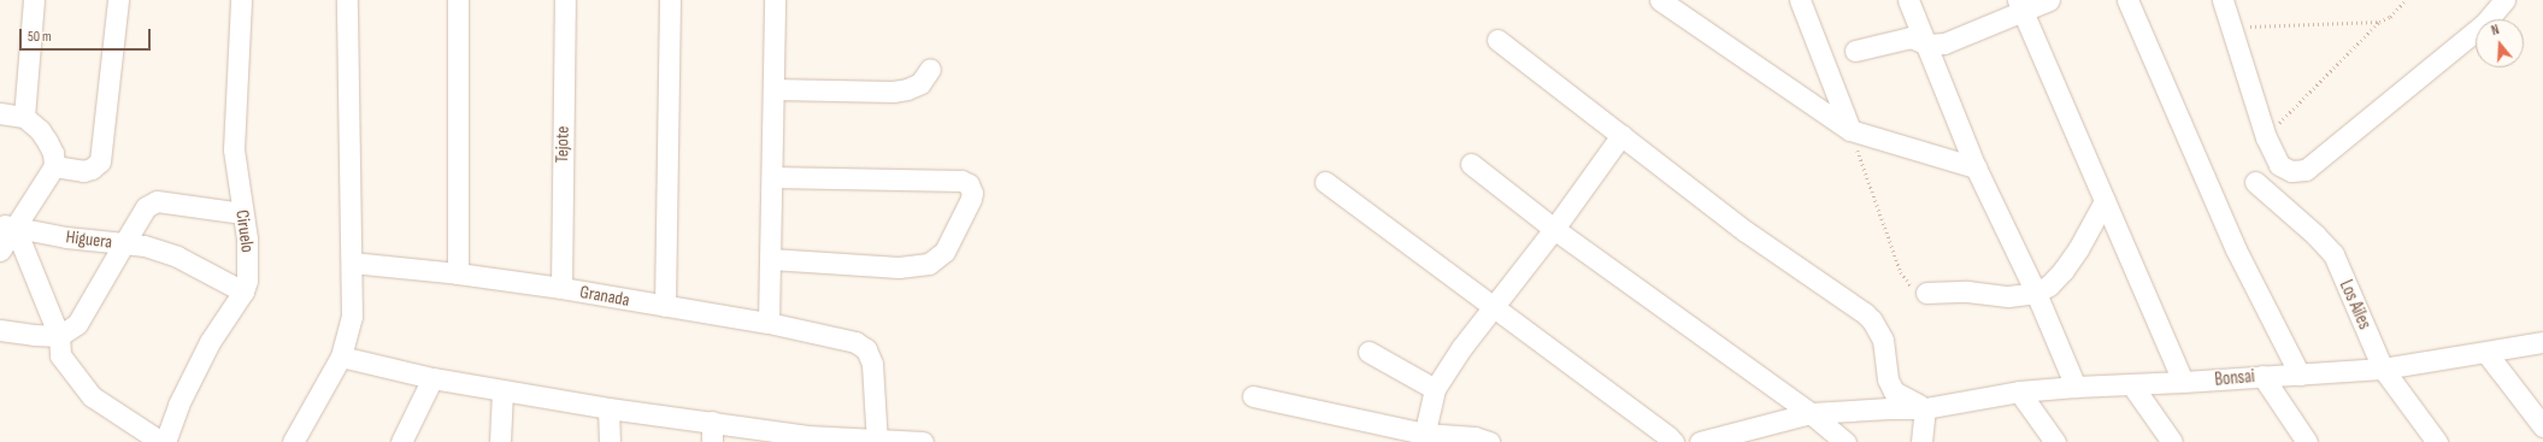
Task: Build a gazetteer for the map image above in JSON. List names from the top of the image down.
{
  "streets": {
    "street": [
      "Tejote",
      "Ciruelo",
      "Higuera",
      "Granada",
      "Los Ailes",
      "Bonsai"
    ]
  },
  "crossings": [
    ["Tejote", "Granada"],
    ["Ciruelo", "Higuera"],
    ["Los Ailes", "Bonsai"]
  ],
  "scale_bar": "50 m",
  "north": "top"
}
